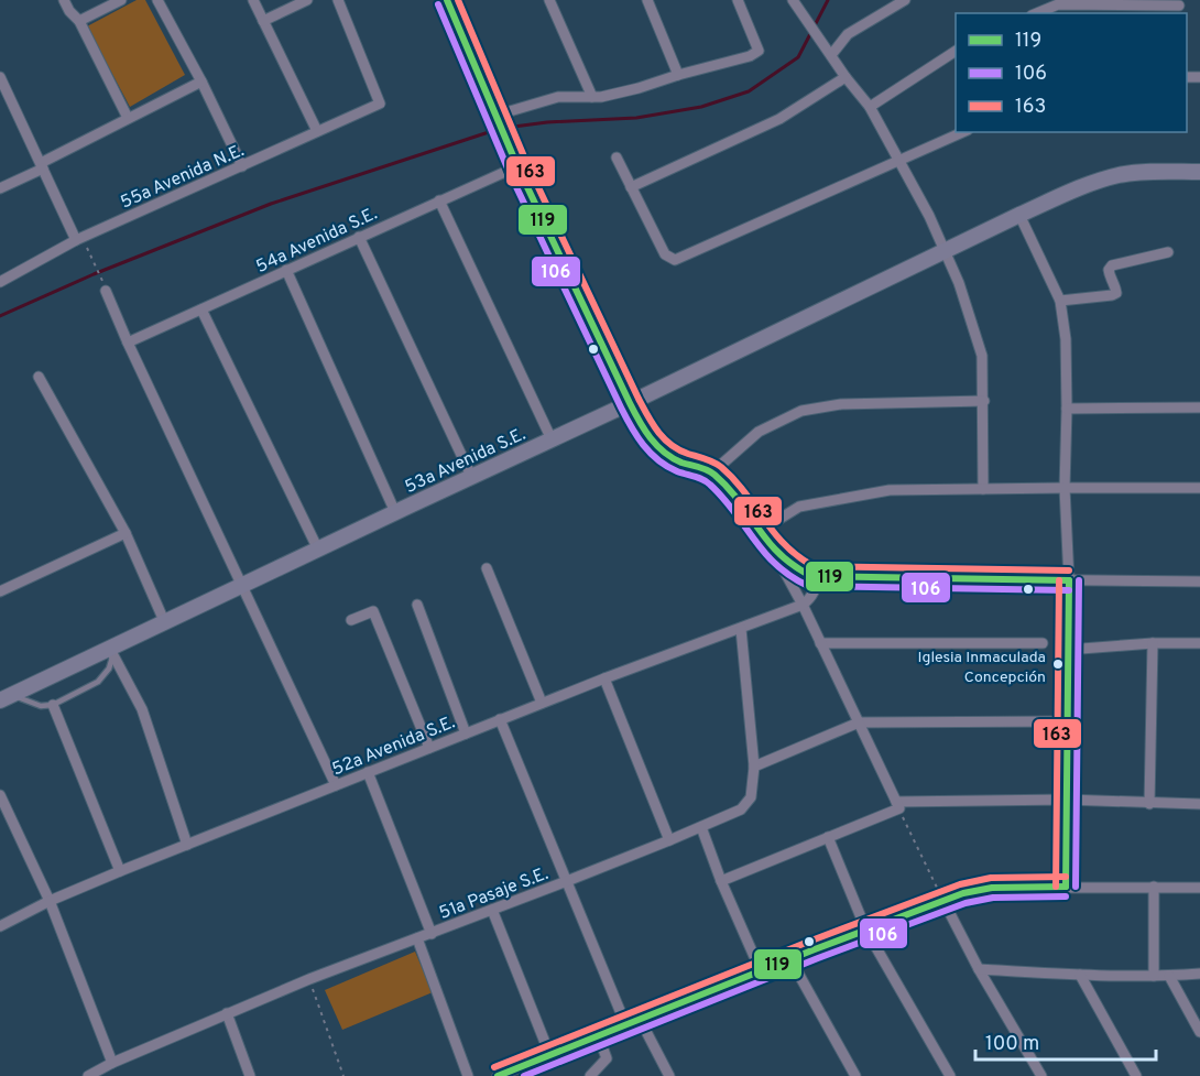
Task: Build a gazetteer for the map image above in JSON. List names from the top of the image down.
{
  "streets": {
    "street": [
      "55a Avenida N.E.",
      "54a Avenida S.E.",
      "53a Avenida S.E.",
      "52a Avenida S.E.",
      "51a Pasaje S.E."
    ]
  },
  "crossings": [
    ["52a Avenida S.E.", "51a Pasaje S.E."]
  ],
  "places": ["Iglesia Inmaculada Concepción"],
  "lines": ["transit line 119", "transit line 163", "transit line 106"],
  "legend": ["119", "106", "163"],
  "scale_bar": "100 m"
}
